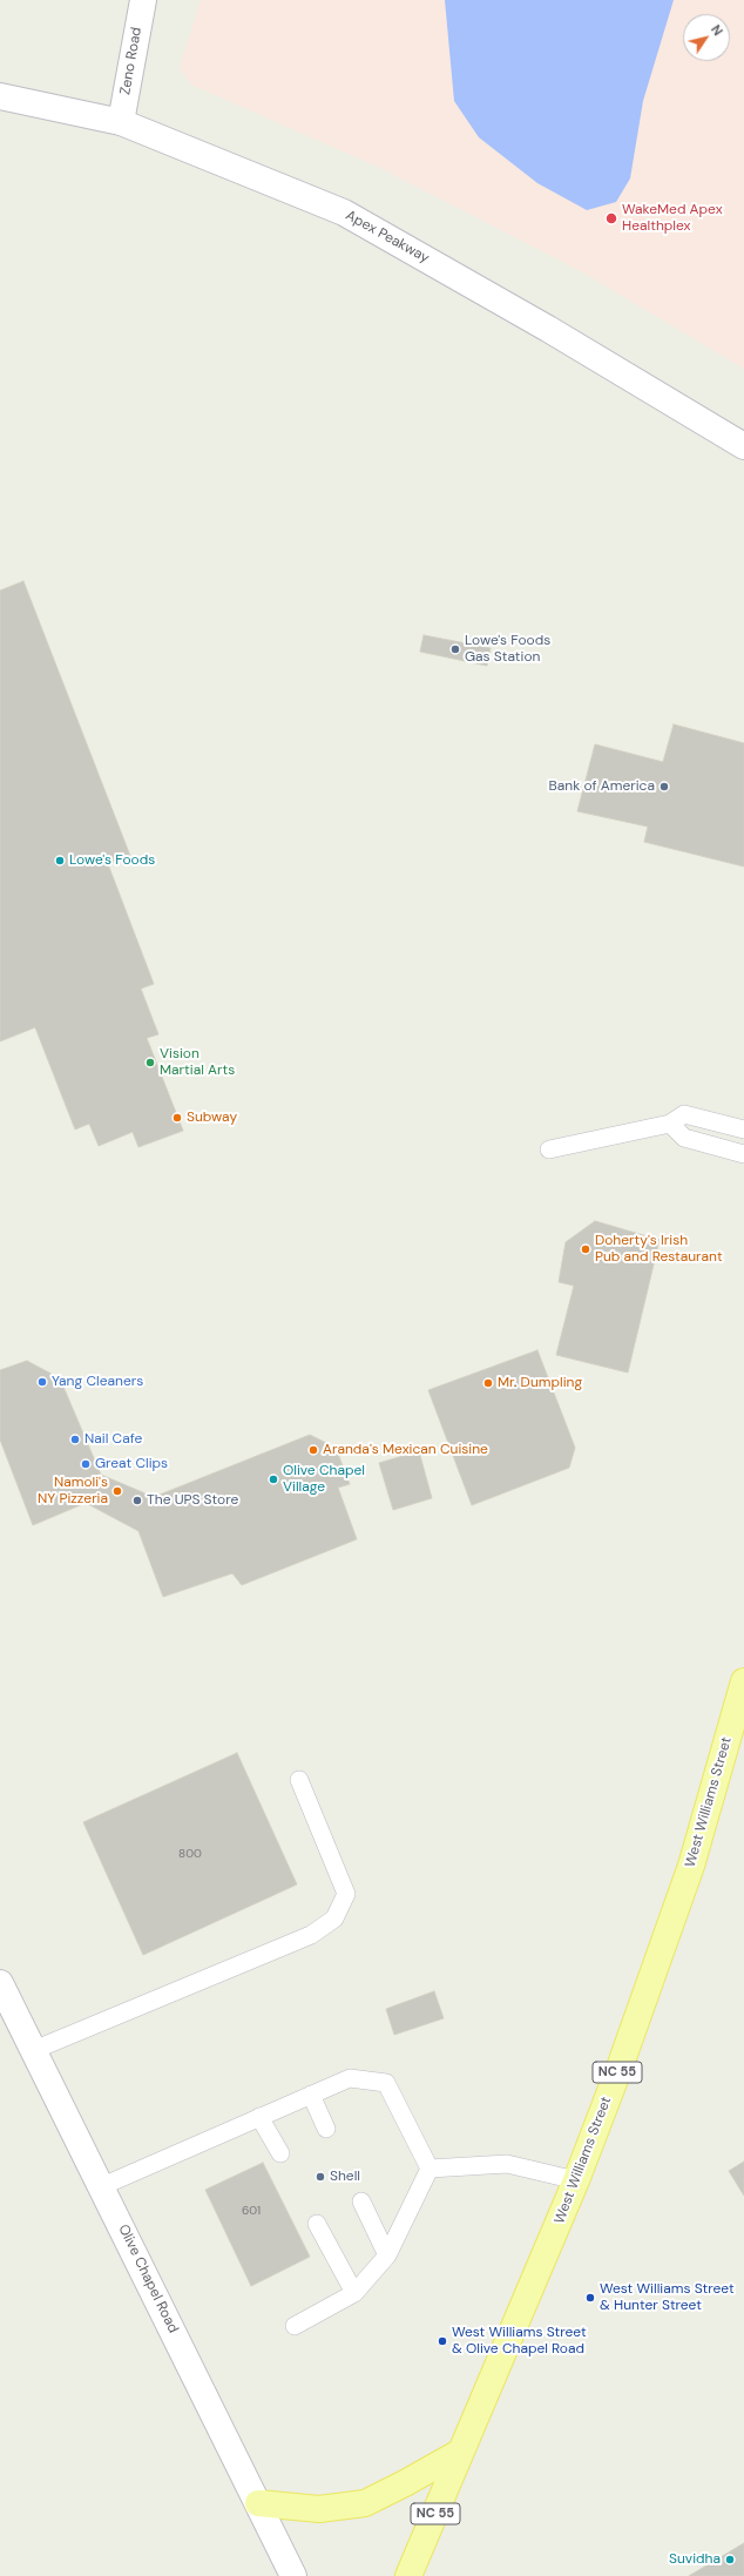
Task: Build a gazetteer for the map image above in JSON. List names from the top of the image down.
{
  "streets": {
    "main road": [
      "Zeno Road",
      "Apex Peakway",
      "West Williams Street",
      "NC 55",
      "Olive Chapel Road"
    ]
  },
  "crossings": [
    ["Zeno Road", "Apex Peakway"]
  ],
  "places": [
    "WakeMed Apex Healthplex",
    "Lowe's Foods Gas Station",
    "Bank of America",
    "Lowe's Foods",
    "Vision Martial Arts",
    "Subway",
    "Doherty's Irish Pub and Restaurant",
    "Yang Cleaners",
    "Mr. Dumpling",
    "Nail Cafe",
    "Aranda's Mexican Cuisine",
    "Great Clips",
    "Olive Chapel Village",
    "Namoli's NY Pizzeria",
    "The UPS Store",
    "Shell",
    "West Williams Street & Hunter Street",
    "West Williams Street & Olive Chapel Road",
    "Suvidha"
  ],
  "house_numbers": ["800", "601"],
  "north": "top right"
}
